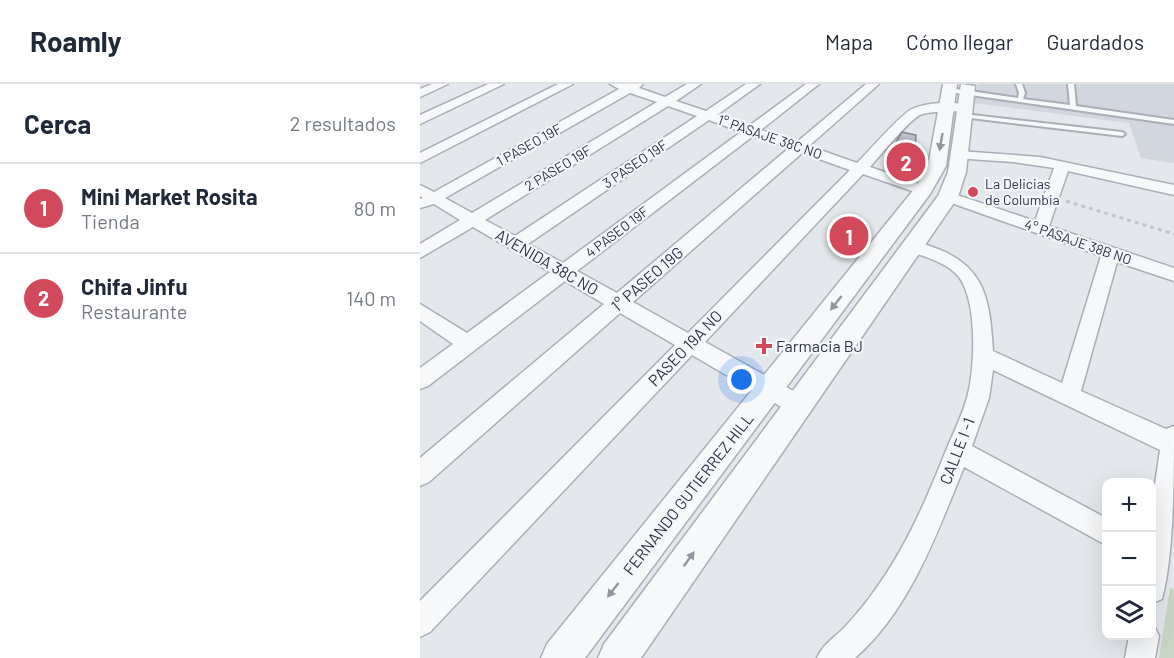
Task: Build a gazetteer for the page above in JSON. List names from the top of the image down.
{
  "streets": {
    "street": [
      "1° PASAJE 38C NO",
      "1 PASEO 19F",
      "3 PASEO 19F",
      "2 PASEO 19F",
      "4 PASEO 19F",
      "4° PASAJE 38B NO",
      "AVENIDA 38C NO",
      "1° PASEO 19G",
      "PASEO 19A NO",
      "CALLE I -1",
      "FERNANDO GUTIERREZ HILL"
    ]
  },
  "crossings": [
    ["1° PASAJE 38C NO", "1 PASEO 19F"],
    ["1° PASAJE 38C NO", "3 PASEO 19F"],
    ["1° PASAJE 38C NO", "2 PASEO 19F"],
    ["1° PASAJE 38C NO", "4 PASEO 19F"],
    ["1° PASAJE 38C NO", "4° PASAJE 38B NO"],
    ["1° PASAJE 38C NO", "1° PASEO 19G"],
    ["1° PASAJE 38C NO", "PASEO 19A NO"],
    ["1° PASAJE 38C NO", "FERNANDO GUTIERREZ HILL"],
    ["1 PASEO 19F", "AVENIDA 38C NO"],
    ["3 PASEO 19F", "AVENIDA 38C NO"],
    ["2 PASEO 19F", "AVENIDA 38C NO"],
    ["4 PASEO 19F", "AVENIDA 38C NO"],
    ["4° PASAJE 38B NO", "FERNANDO GUTIERREZ HILL"],
    ["AVENIDA 38C NO", "1° PASEO 19G"],
    ["AVENIDA 38C NO", "PASEO 19A NO"],
    ["AVENIDA 38C NO", "FERNANDO GUTIERREZ HILL"],
    ["PASEO 19A NO", "FERNANDO GUTIERREZ HILL"],
    ["CALLE I -1", "FERNANDO GUTIERREZ HILL"]
  ],
  "places": {
    "other": ["La Delicias de Columbia"],
    "health": ["Farmacia BJ"]
  },
  "page": {
    "header": "Roamly",
    "nav": ["Mapa", "Cómo llegar", "Guardados"],
    "heading": ["Cerca", "2 resultados"],
    "pins": ["2", "1"],
    "list": [
      {
        "mark": "1",
        "name": "Mini Market Rosita",
        "note": "Tienda",
        "value": "80 m"
      },
      {
        "mark": "2",
        "name": "Chifa Jinfu",
        "note": "Restaurante",
        "value": "140 m"
      }
    ],
    "map_buttons": ["+", "−"]
  }
}
